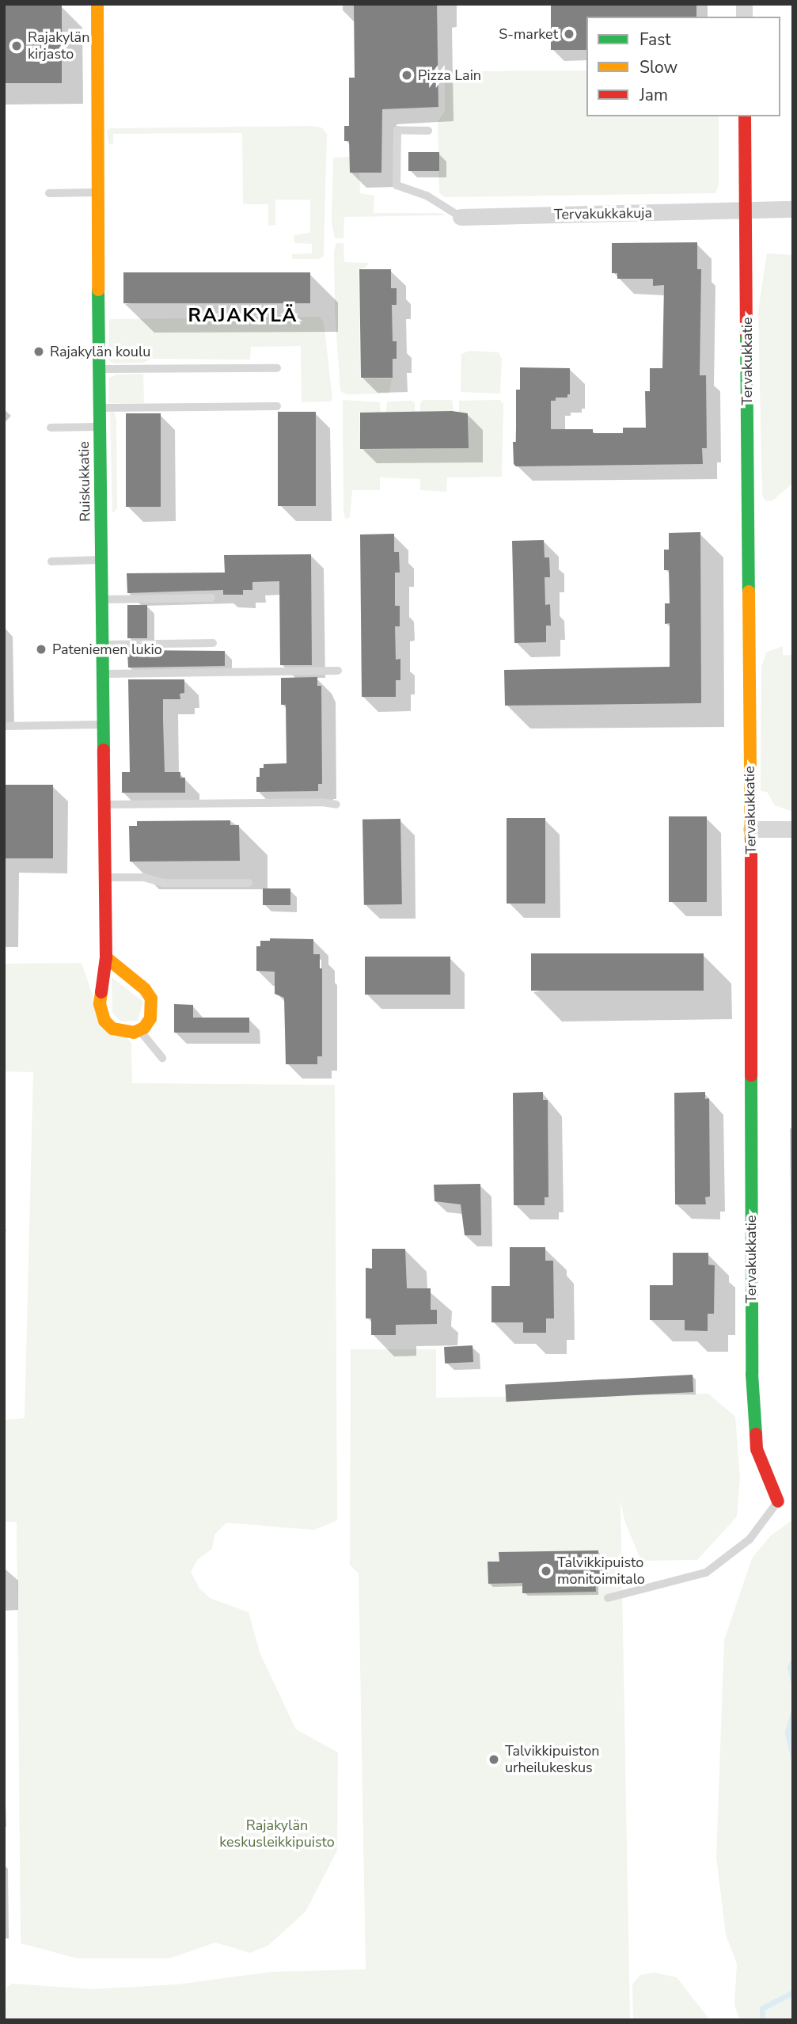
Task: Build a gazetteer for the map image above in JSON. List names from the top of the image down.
{
  "streets": {
    "street": ["Tervakukkakuja", "Tervakukkatie", "Ruiskukkatie"]
  },
  "crossings": [
    ["Tervakukkakuja", "Tervakukkatie"]
  ],
  "districts": ["RAJAKYLÄ"],
  "parks": ["Rajakylän keskusleikkipuisto"],
  "places": [
    "S-market",
    "Rajakylän kirjasto",
    "Pizza Lain",
    "Rajakylän koulu",
    "Pateniemen lukio",
    "Talvikkipuisto monitoimitalo",
    "Talvikkipuiston urheilukeskus"
  ],
  "legend": ["Fast", "Slow", "Jam"]
}
